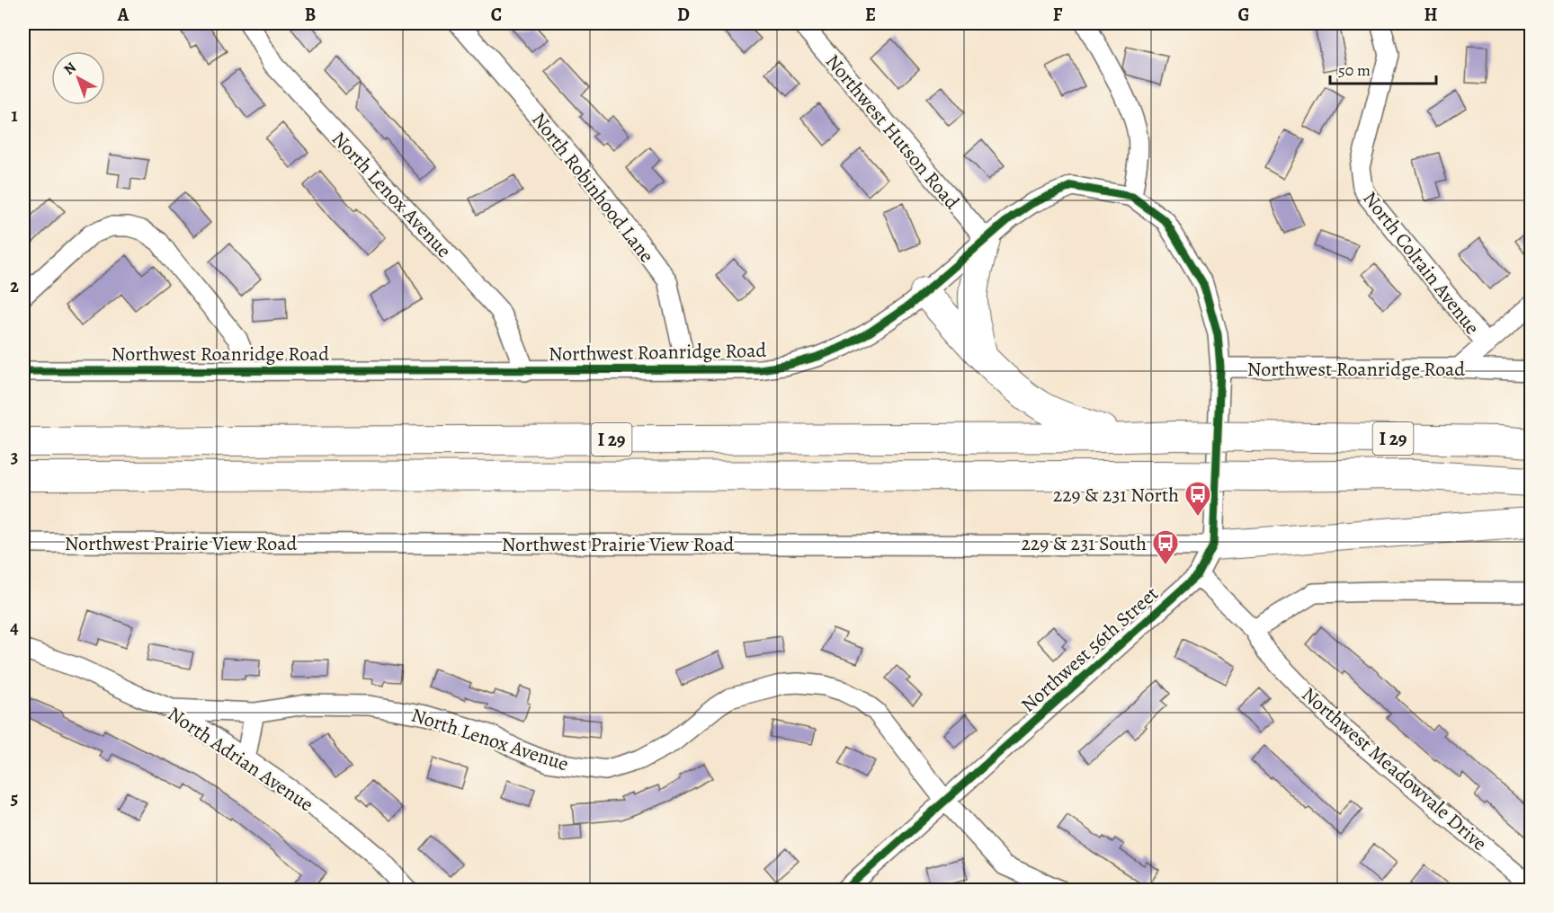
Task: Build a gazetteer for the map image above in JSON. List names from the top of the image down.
{
  "streets": {
    "highway": ["I 29"],
    "street": [
      "Northwest Hutson Road",
      "North Robinhood Lane",
      "North Lenox Avenue",
      "North Colrain Avenue",
      "Northwest Roanridge Road",
      "Northwest Prairie View Road",
      "Northwest 56th Street",
      "North Adrian Avenue",
      "Northwest Meadowvale Drive"
    ]
  },
  "crossings": [
    ["Northwest Hutson Road", "Northwest Roanridge Road"],
    ["North Robinhood Lane", "Northwest Roanridge Road"],
    ["North Lenox Avenue", "Northwest Roanridge Road"],
    ["North Lenox Avenue", "Northwest 56th Street"],
    ["North Lenox Avenue", "North Adrian Avenue"],
    ["Northwest Roanridge Road", "Northwest 56th Street"],
    ["Northwest Prairie View Road", "Northwest 56th Street"],
    ["Northwest 56th Street", "Northwest Meadowvale Drive"]
  ],
  "places": {
    "bus stop": ["229 & 231 North", "229 & 231 South"]
  },
  "scale_bar": "50 m",
  "north": "top left",
  "grid": {
    "columns": [
      "A",
      "B",
      "C",
      "D",
      "E",
      "F",
      "G",
      "H"
    ],
    "rows": [
      "1",
      "2",
      "3",
      "4",
      "5"
    ]
  }
}
